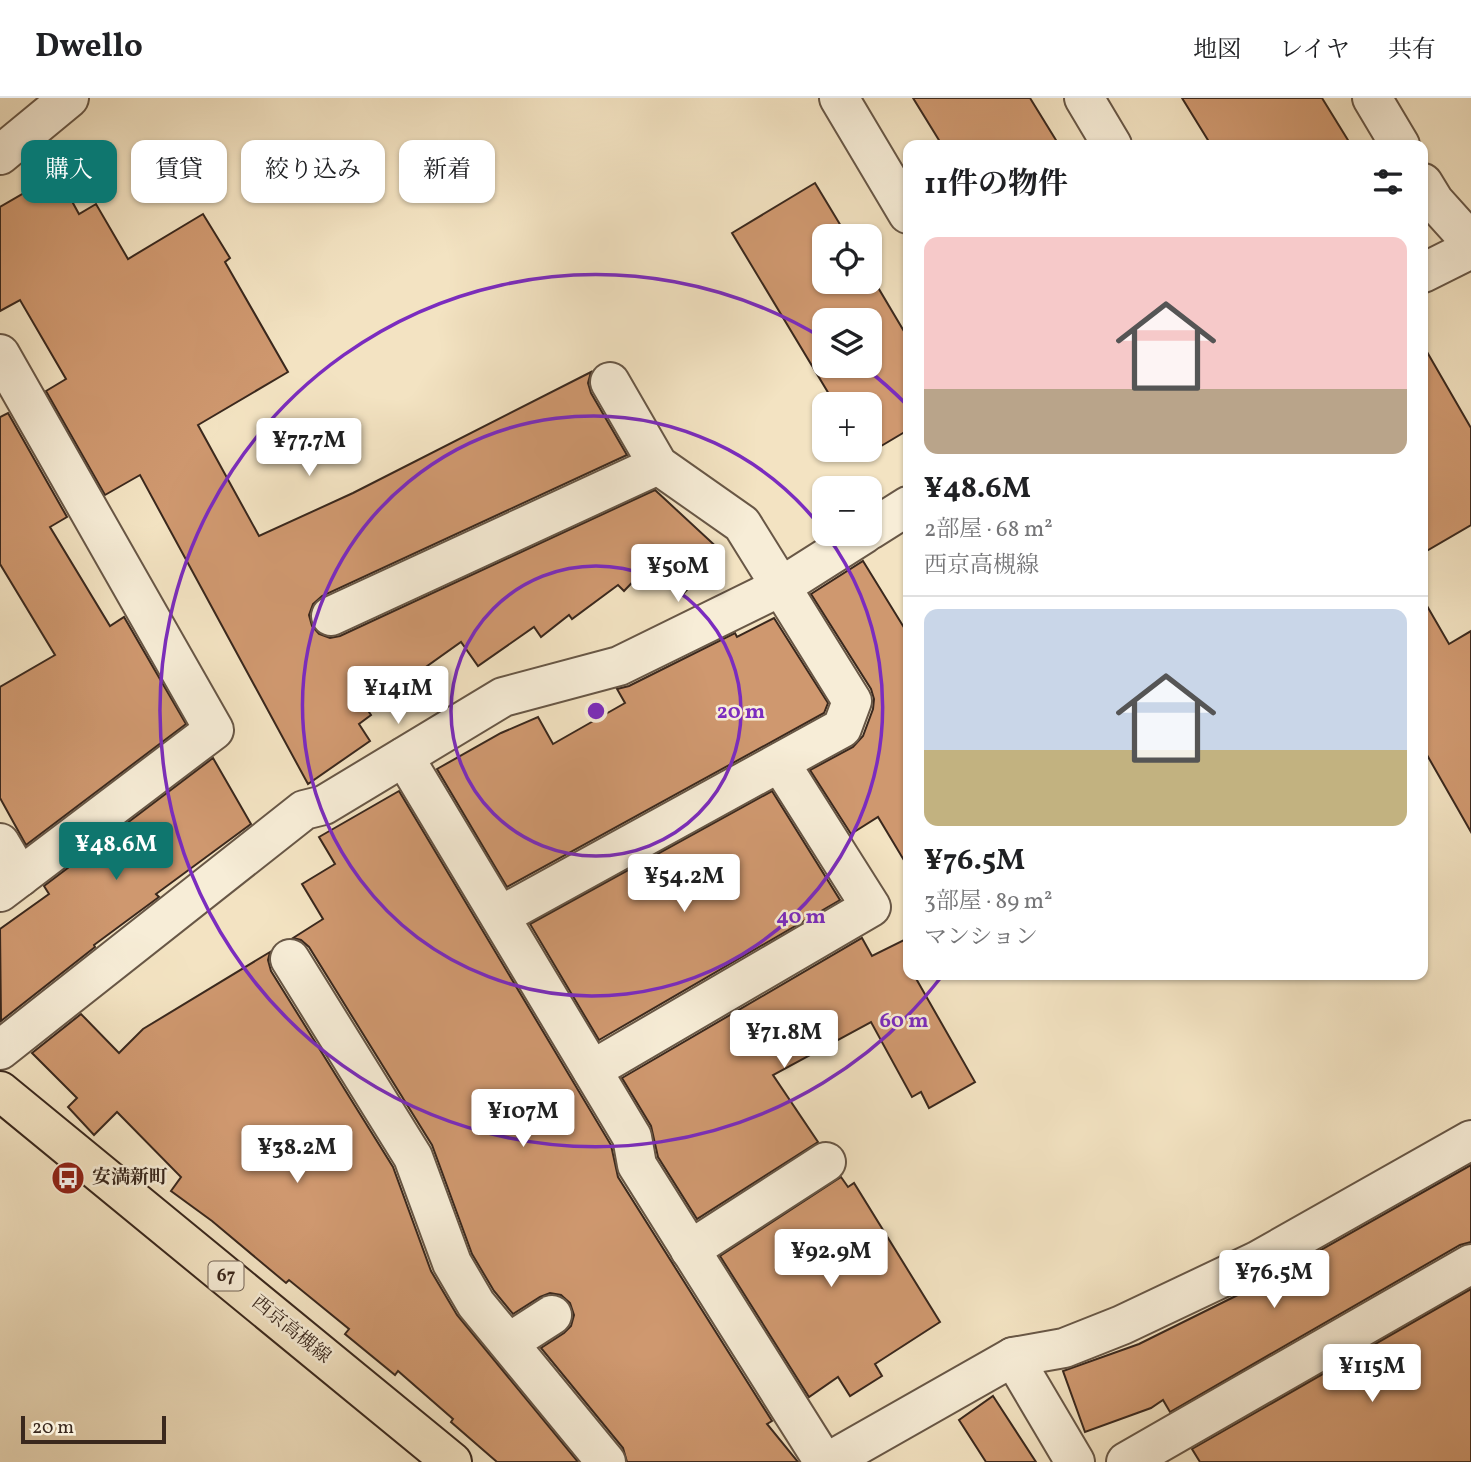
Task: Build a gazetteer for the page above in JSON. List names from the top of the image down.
{
  "streets": {
    "main road": ["67", "西京高槻線"]
  },
  "places": {
    "bus stop": ["安満新町"]
  },
  "scale_bar": "20 m",
  "page": {
    "header": "Dwello",
    "nav": ["地図", "レイヤ", "共有"],
    "chip": [
      "購入",
      "賃貸",
      "絞り込み",
      "新着"
    ],
    "heading": "11件の物件",
    "map_buttons": ["+", "−"],
    "list": [
      {
        "name": "¥48.6M",
        "note": "2部屋 · 68 m² · 西京高槻線"
      },
      {
        "name": "¥76.5M",
        "note": "3部屋 · 89 m² · マンション"
      }
    ],
    "price": [
      "¥77.7M",
      "¥50M",
      "¥141M",
      "¥48.6M",
      "¥54.2M",
      "¥71.8M",
      "¥107M",
      "¥38.2M",
      "¥92.9M",
      "¥76.5M",
      "¥115M"
    ],
    "scale": "20 m"
  },
  "rings": ["20 m", "40 m", "60 m"]
}
